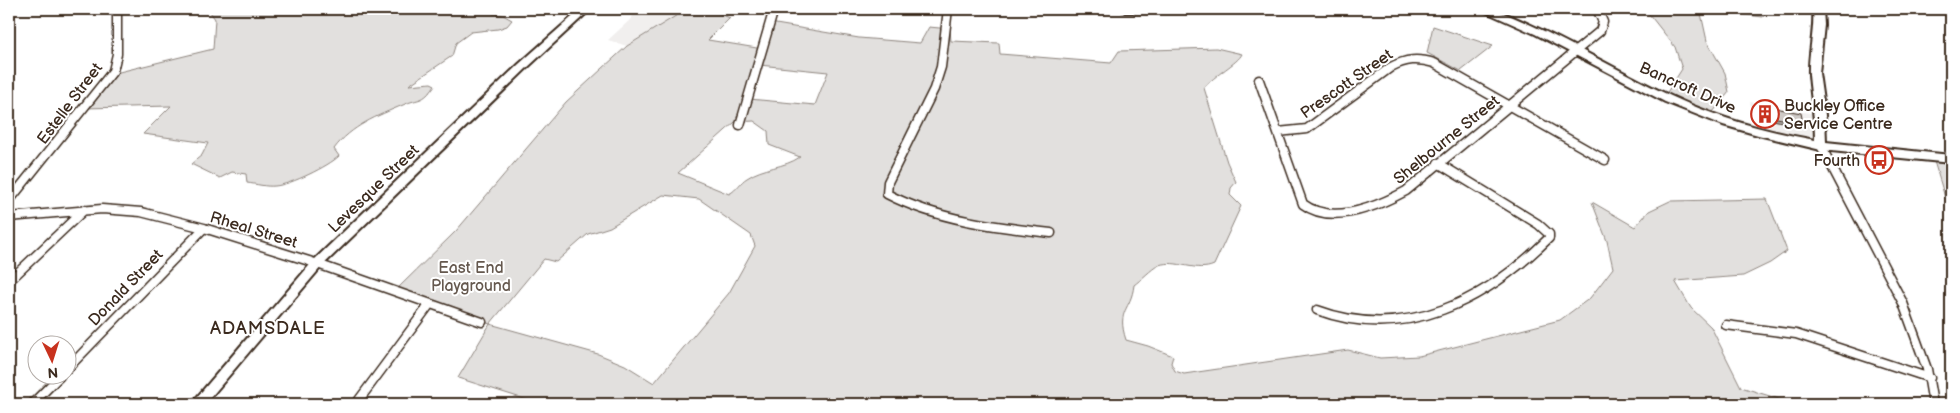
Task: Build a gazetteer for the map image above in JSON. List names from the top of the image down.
{
  "streets": {
    "street": [
      "Prescott Street",
      "Bancroft Drive",
      "Estelle Street",
      "Shelbourne Street",
      "Levesque Street",
      "Rheal Street",
      "Donald Street"
    ]
  },
  "crossings": [
    ["Prescott Street", "Shelbourne Street"],
    ["Bancroft Drive", "Shelbourne Street"],
    ["Levesque Street", "Rheal Street"],
    ["Rheal Street", "Donald Street"]
  ],
  "districts": ["ADAMSDALE"],
  "parks": ["East End Playground"],
  "places": {
    "building": ["Buckley Office Service Centre"],
    "bus stop": ["Fourth"]
  },
  "north": "bottom"
}
